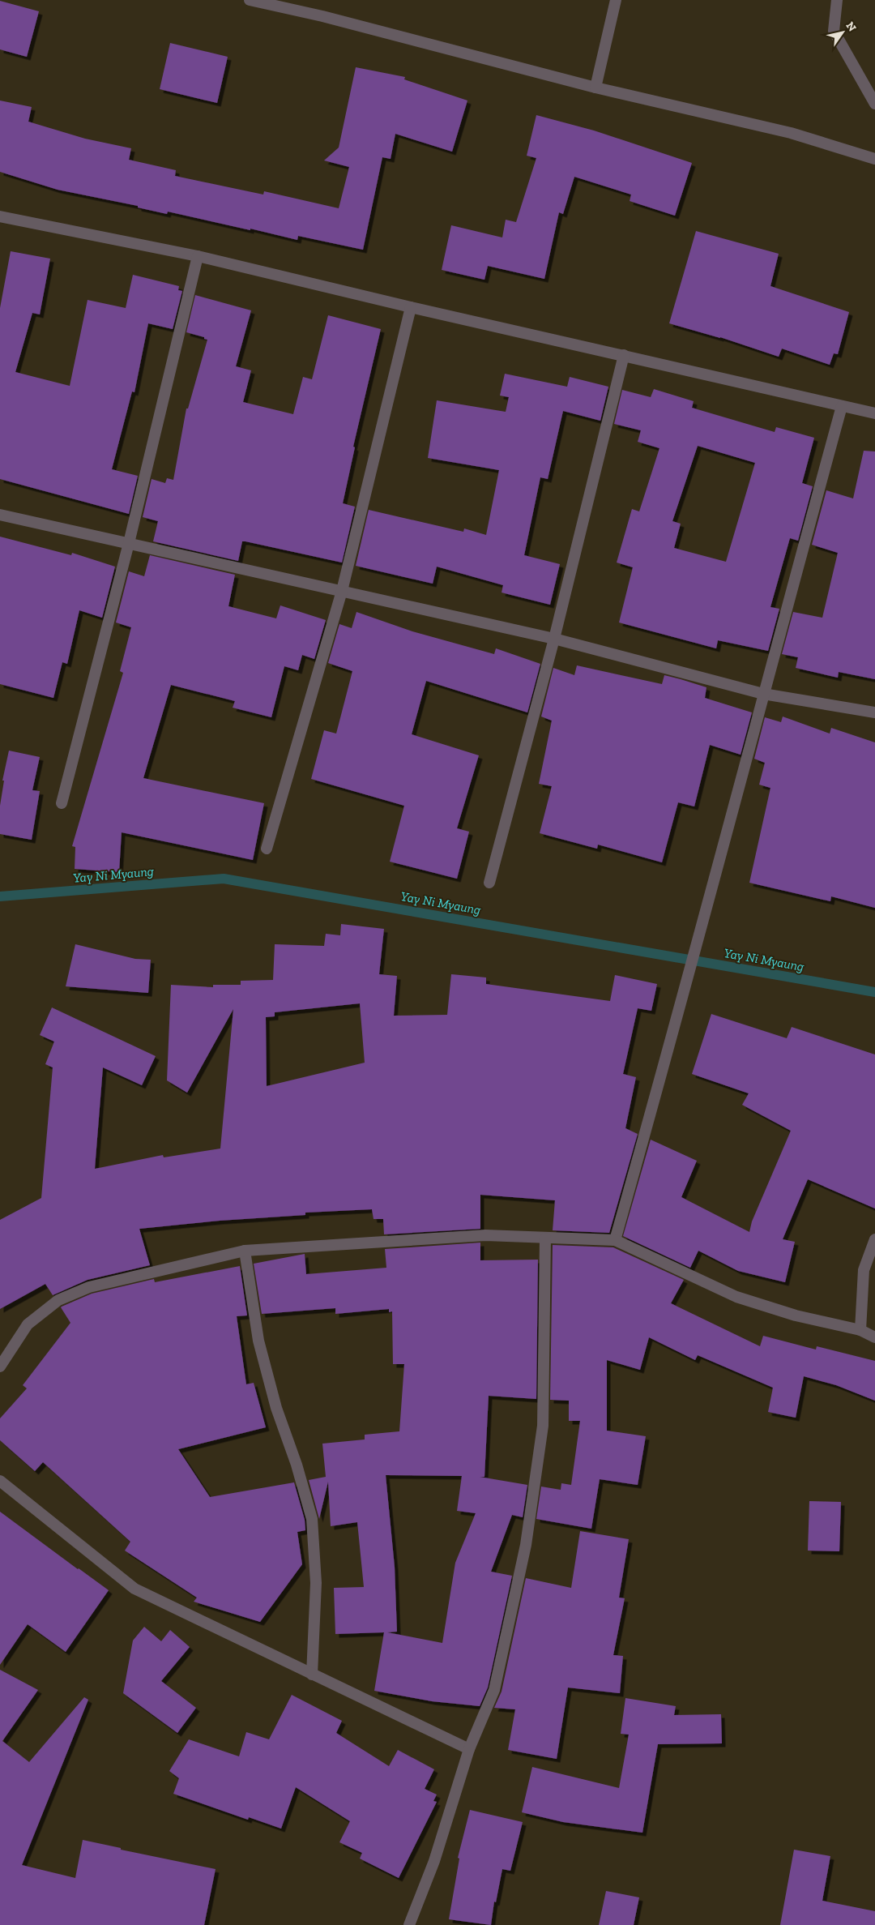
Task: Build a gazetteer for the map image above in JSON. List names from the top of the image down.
{
  "water": ["Yay Ni Myaung"],
  "north": "top right"
}
